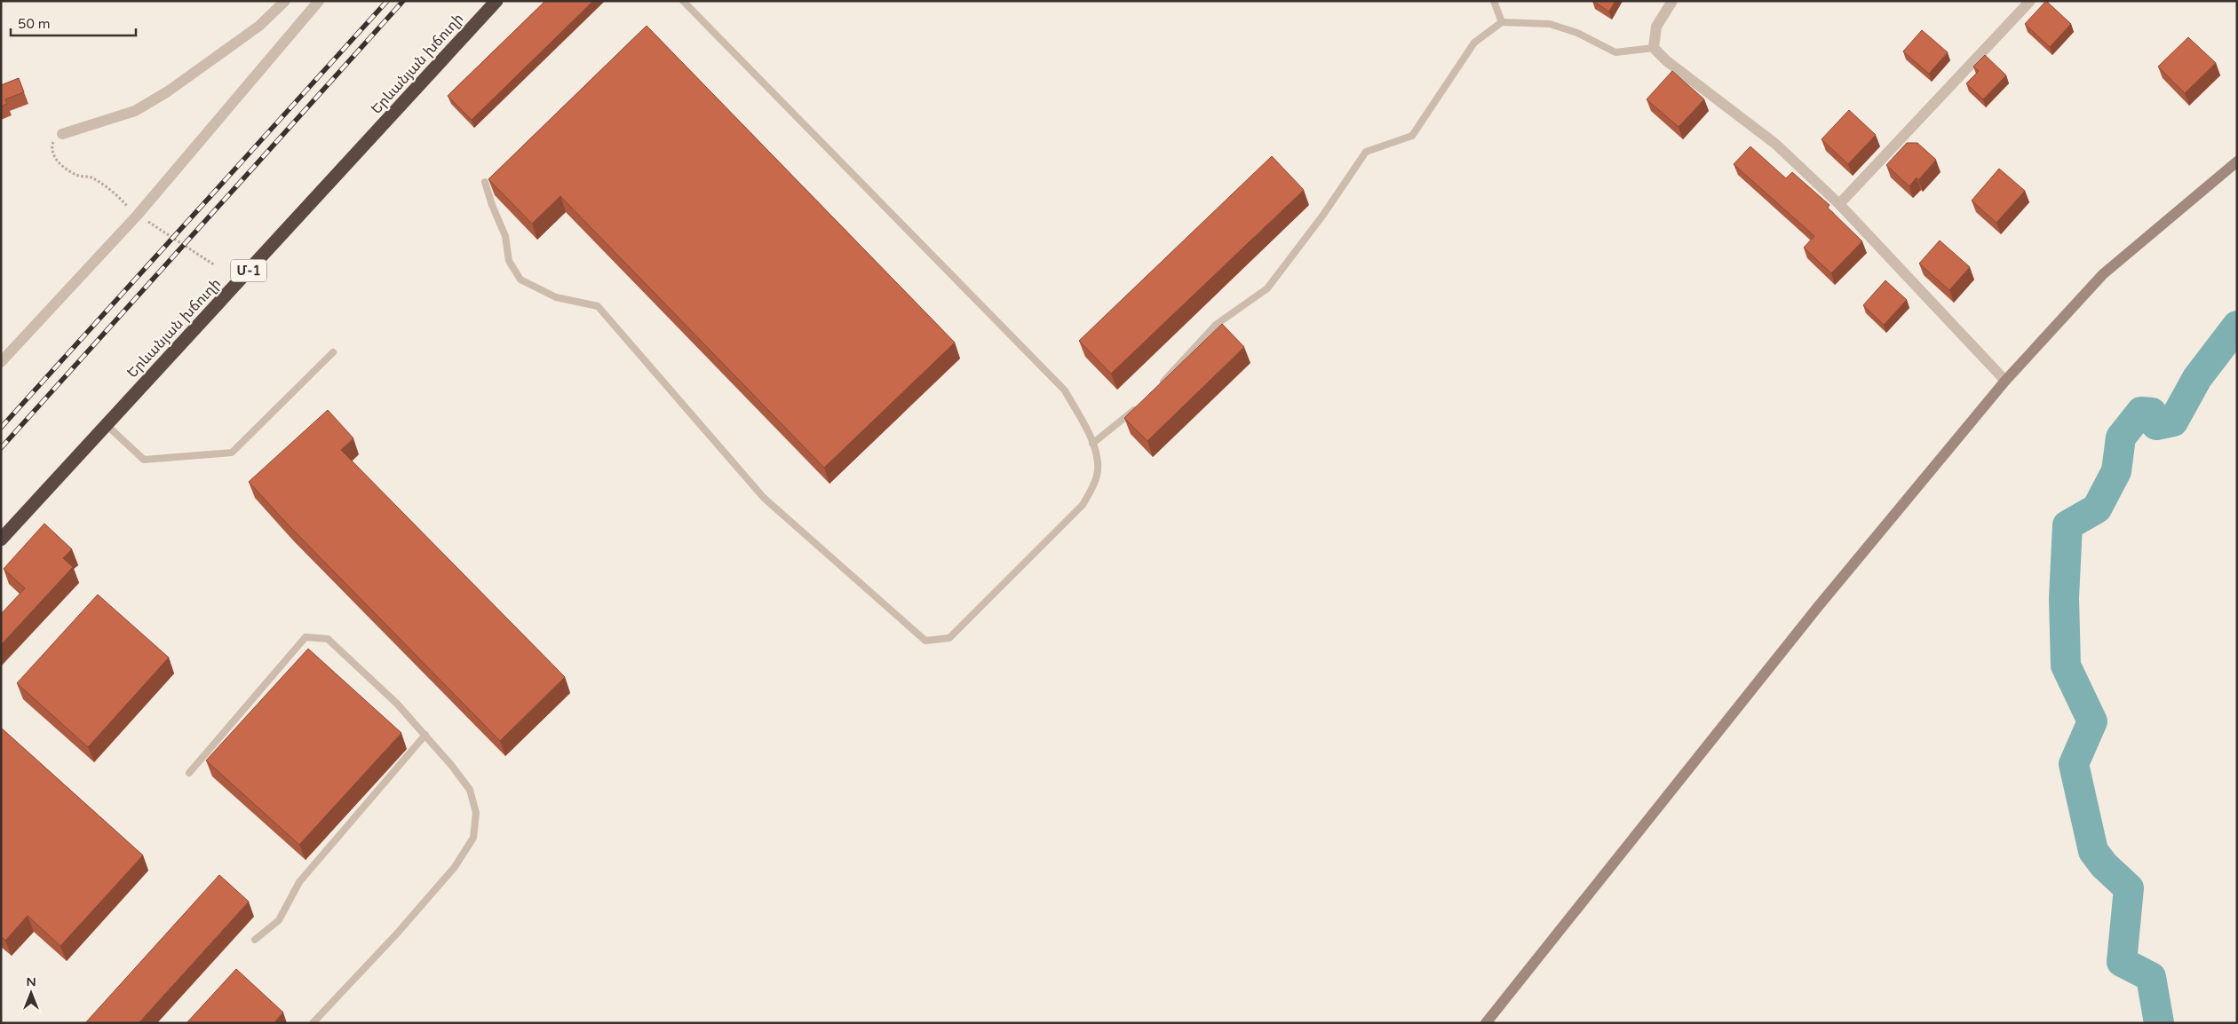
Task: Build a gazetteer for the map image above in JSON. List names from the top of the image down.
{
  "streets": {
    "highway": ["Երևանյան խճուղի", "Մ-1"]
  },
  "scale_bar": "50 m",
  "north": "top"
}
